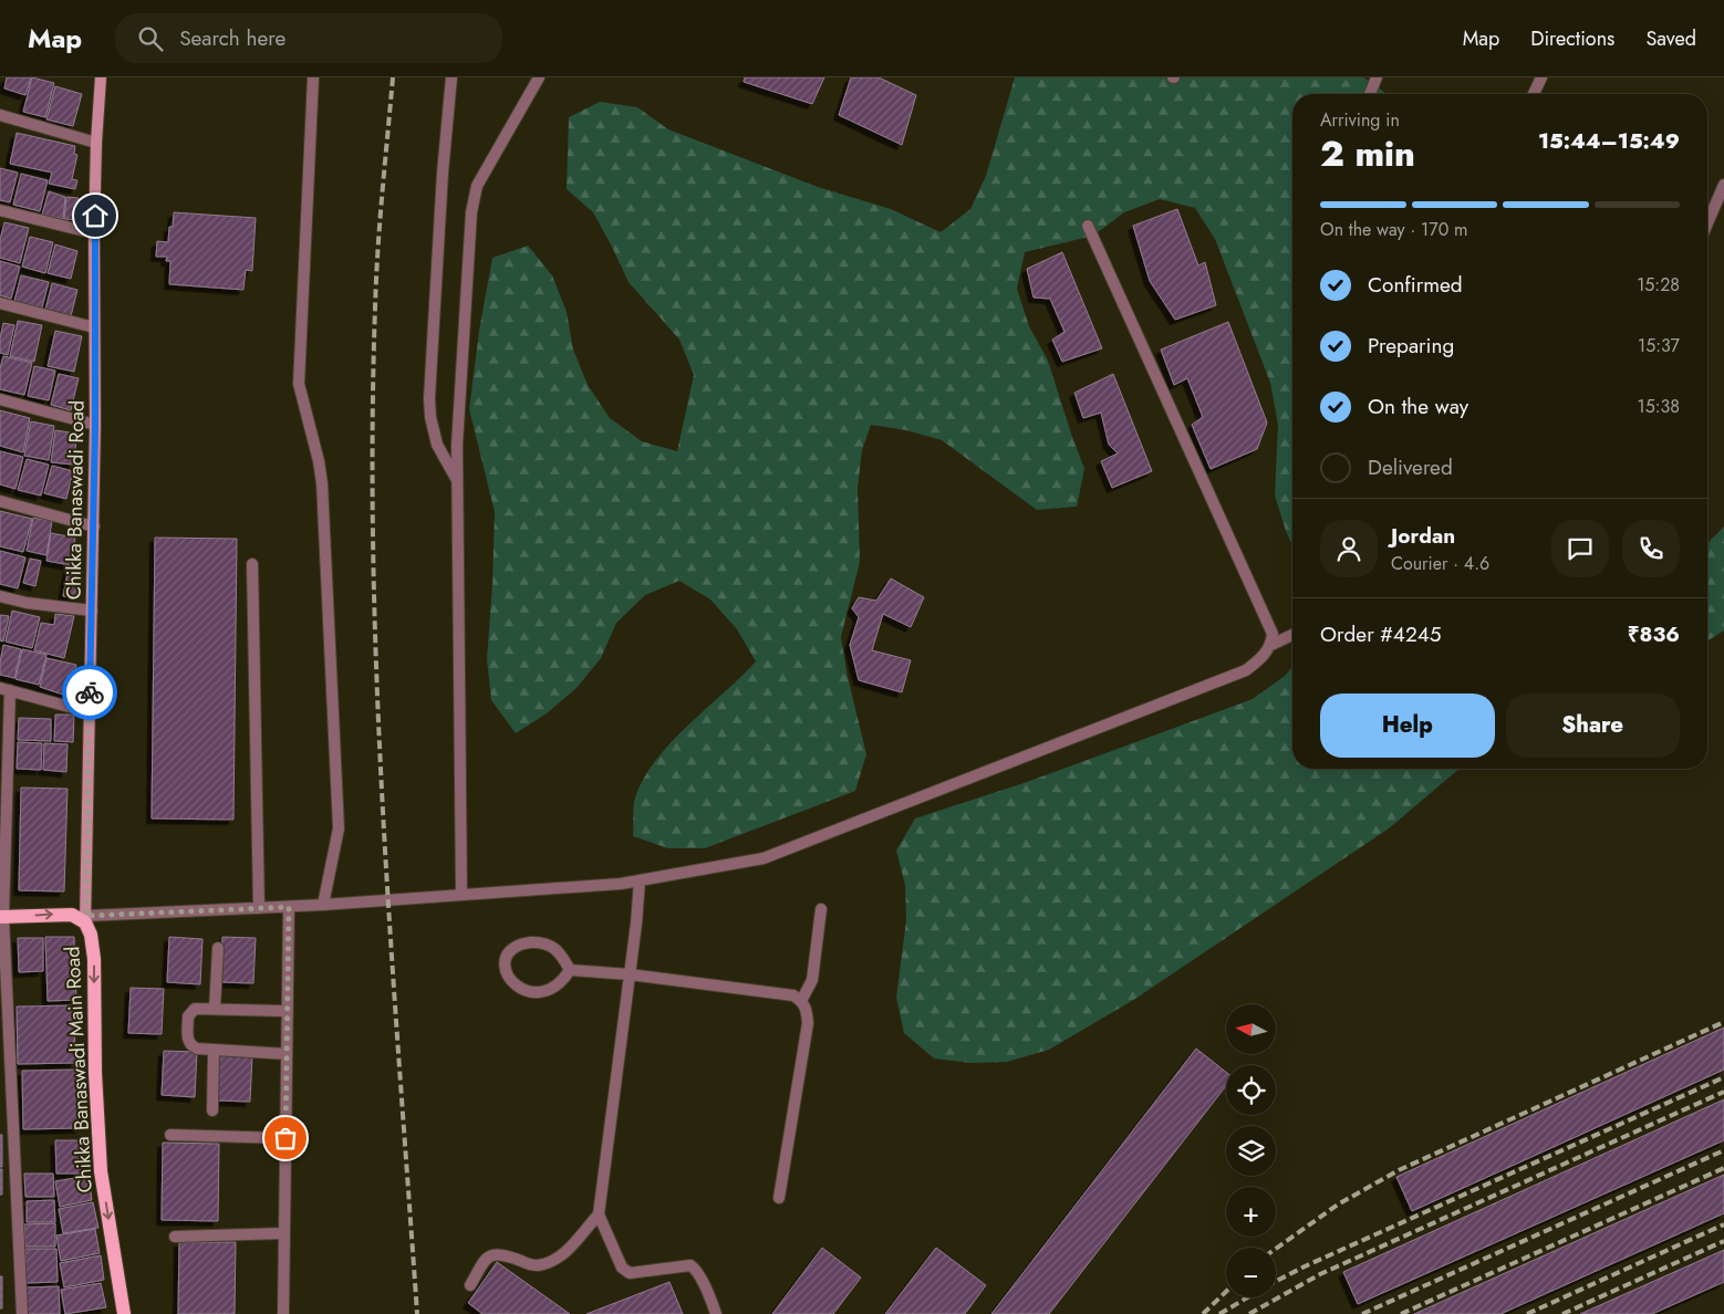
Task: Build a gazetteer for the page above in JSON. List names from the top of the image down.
{
  "streets": {
    "main road": ["Chikka Banaswadi Road", "Chikka Banaswadi Main Road"]
  },
  "crossings": [
    ["Chikka Banaswadi Road", "Chikka Banaswadi Main Road"]
  ],
  "one_way": ["Chikka Banaswadi Main Road"],
  "north": "left",
  "page": {
    "header": "Map",
    "search": "Search here",
    "nav": ["Map", "Directions", "Saved"],
    "heading": ["2 min", "Arriving in", "15:44–15:49"],
    "panel": [
      "Jordan",
      "Courier · 4.6",
      "Order #4245",
      "₹836"
    ],
    "bar": "On the way · 170 m",
    "list": [
      ["Confirmed", "15:28"],
      ["Preparing", "15:37"],
      ["On the way", "15:38"],
      "Delivered"
    ],
    "buttons": ["Help", "Share"],
    "map_buttons": ["+", "−"]
  }
}
